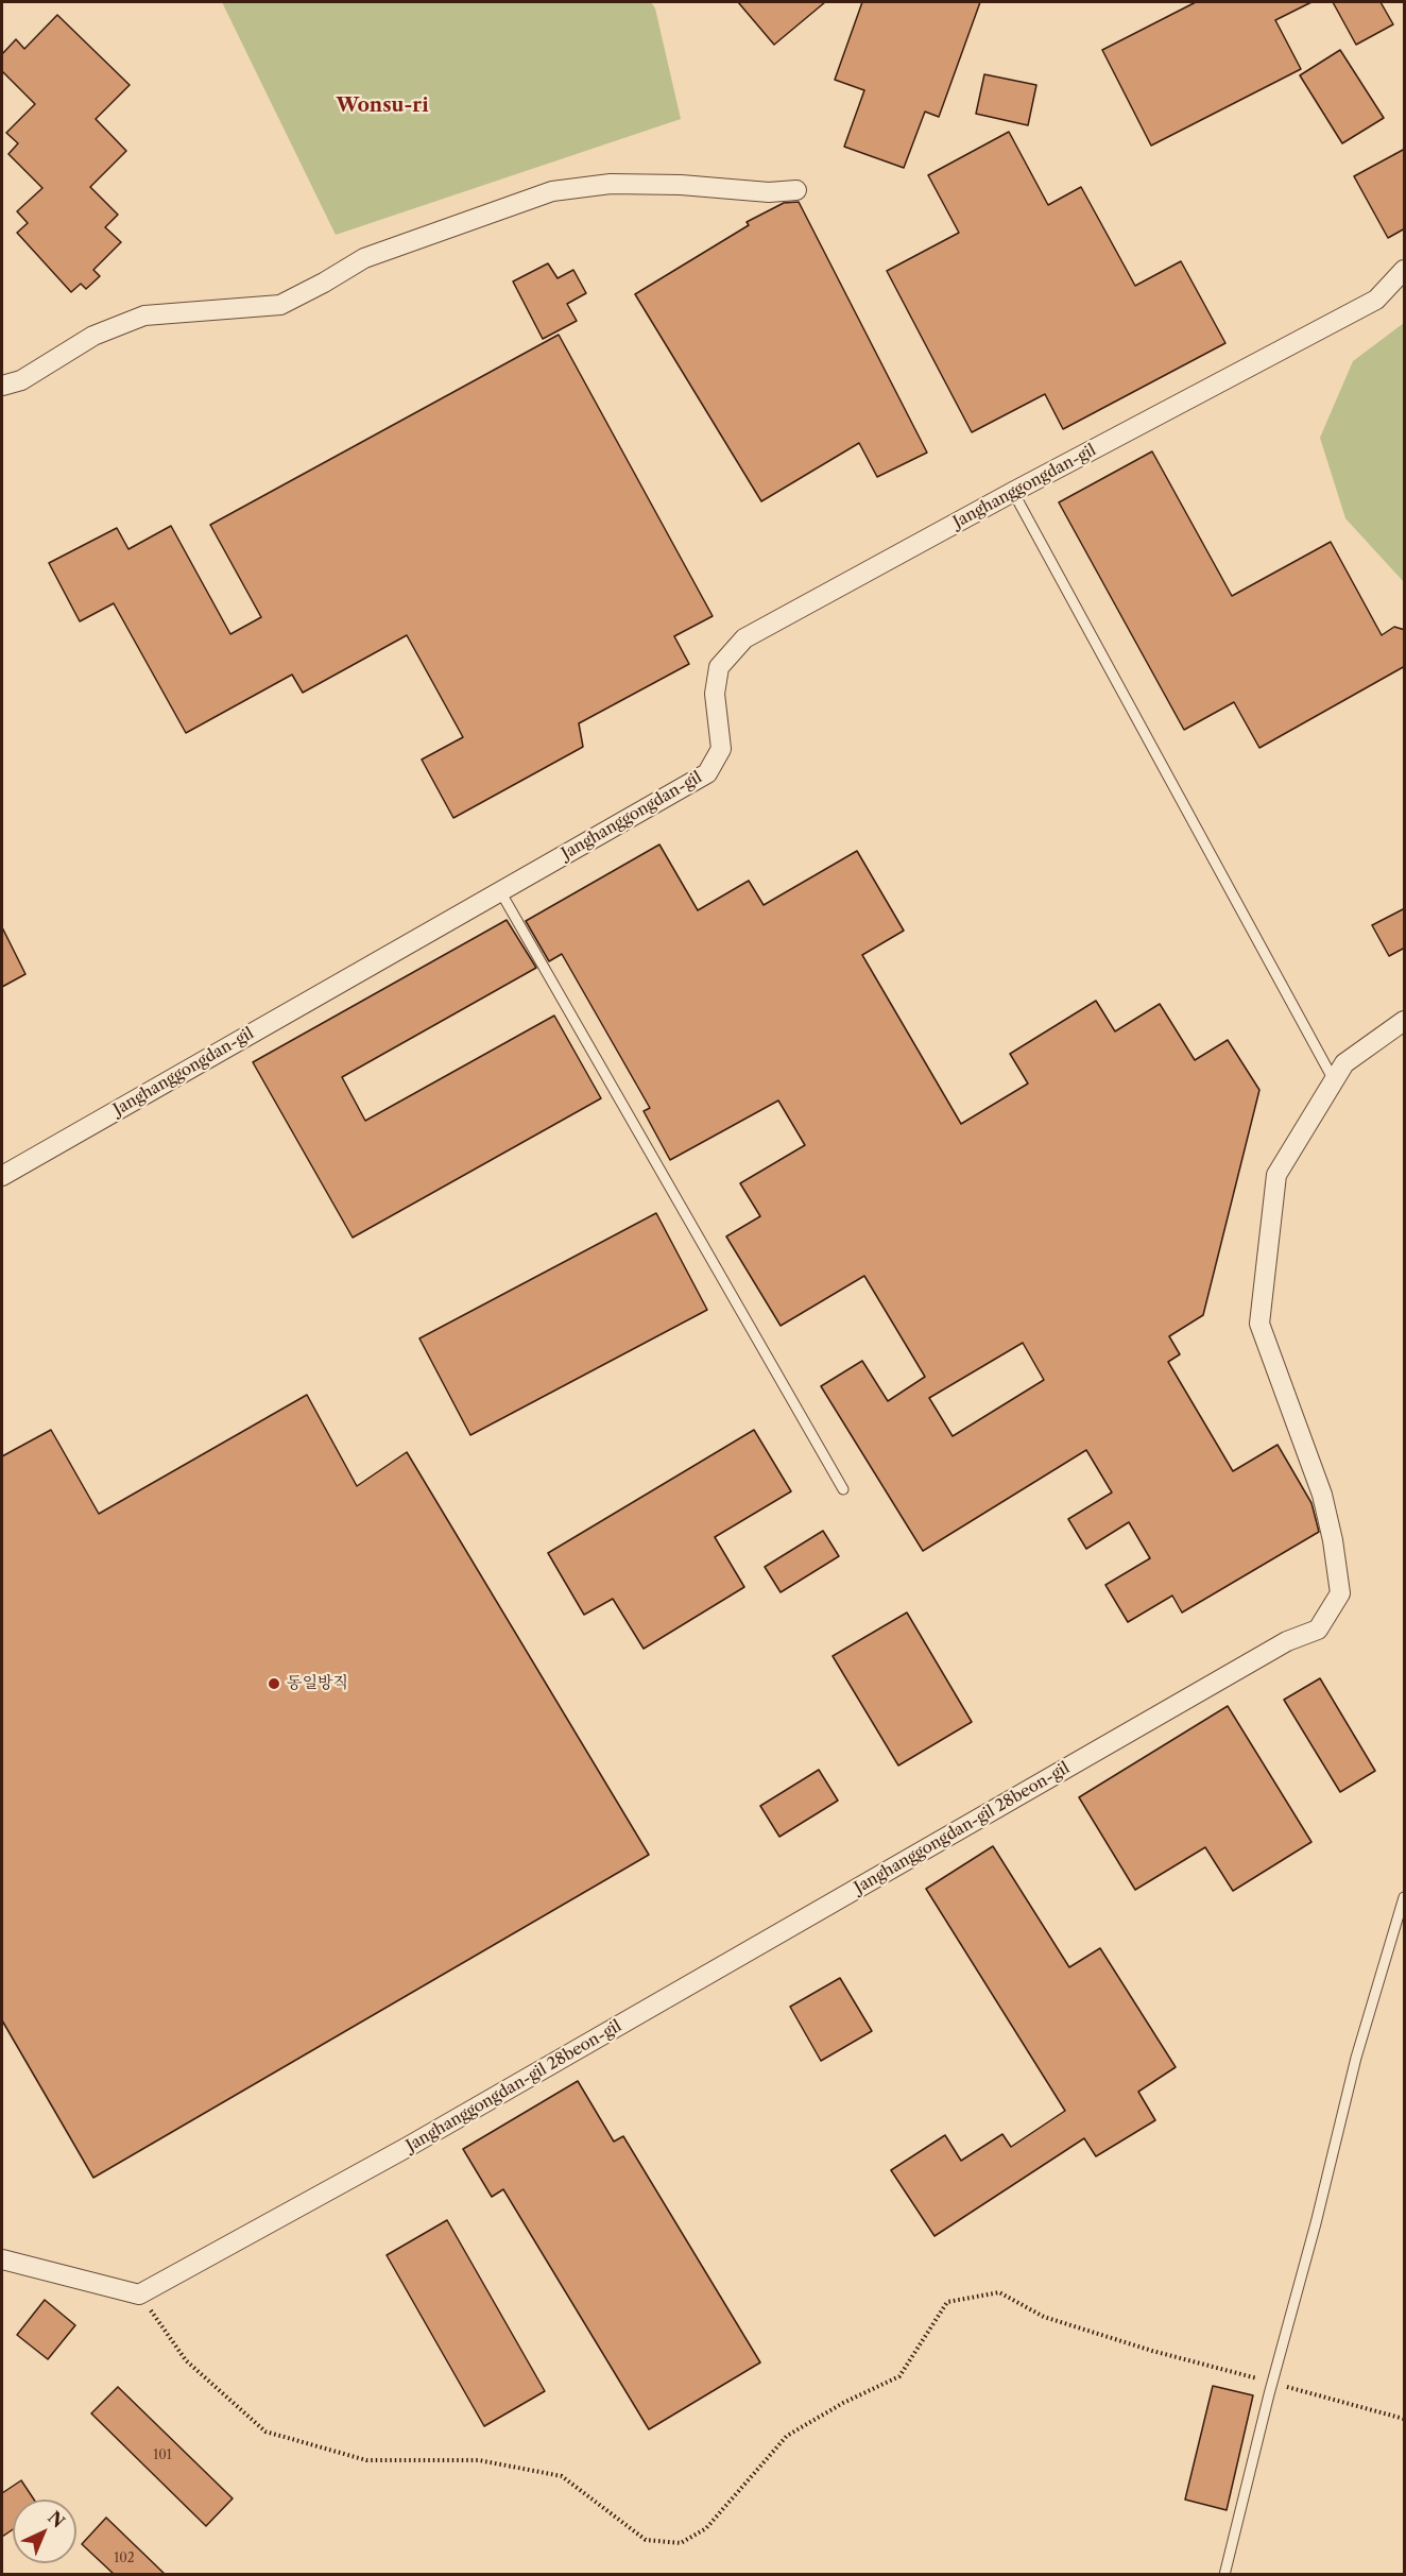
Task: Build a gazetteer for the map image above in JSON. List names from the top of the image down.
{
  "streets": {
    "street": ["Janghanggongdan-gil", "Janghanggongdan-gil 28beon-gil"]
  },
  "districts": ["Wonsu-ri"],
  "places": ["동일방직"],
  "house_numbers": ["101", "102"],
  "north": "top right"
}
